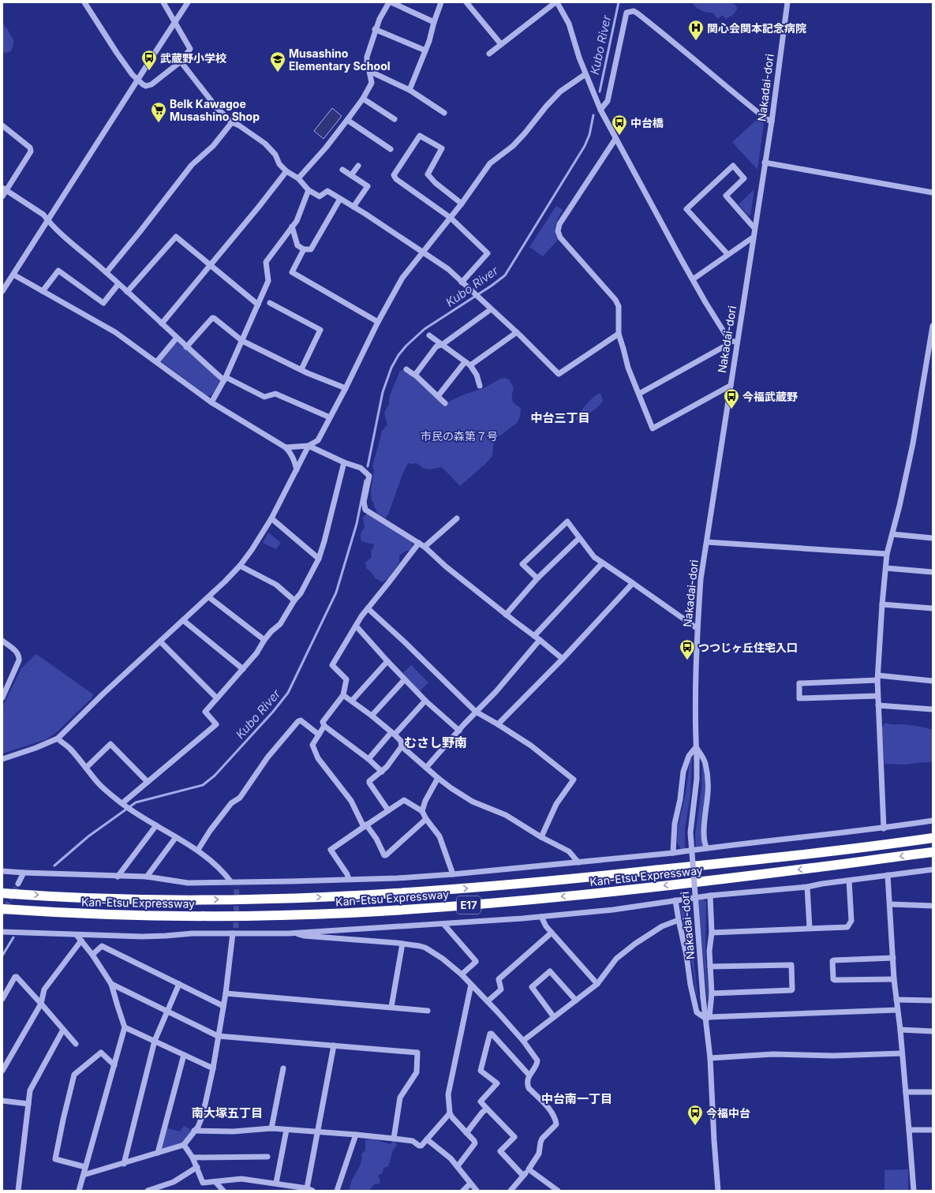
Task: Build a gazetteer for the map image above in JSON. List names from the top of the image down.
{
  "streets": {
    "highway": ["Kan-Etsu Expressway", "E17"],
    "street": ["Nakadai-dori"]
  },
  "districts": [
    "中台三丁目",
    "むさし野南",
    "中台南一丁目",
    "南大塚五丁目"
  ],
  "water": ["Kubo River"],
  "parks": ["市民の森第７号"],
  "places": {
    "hospital": ["関心会関本記念病院"],
    "bus stop": [
      "武蔵野小学校",
      "中台橋",
      "今福武蔵野",
      "つつじヶ丘住宅入口",
      "今福中台"
    ],
    "school or university": ["Musashino Elementary School"],
    "supermarket": ["Belk Kawagoe Musashino Shop"]
  }
}
